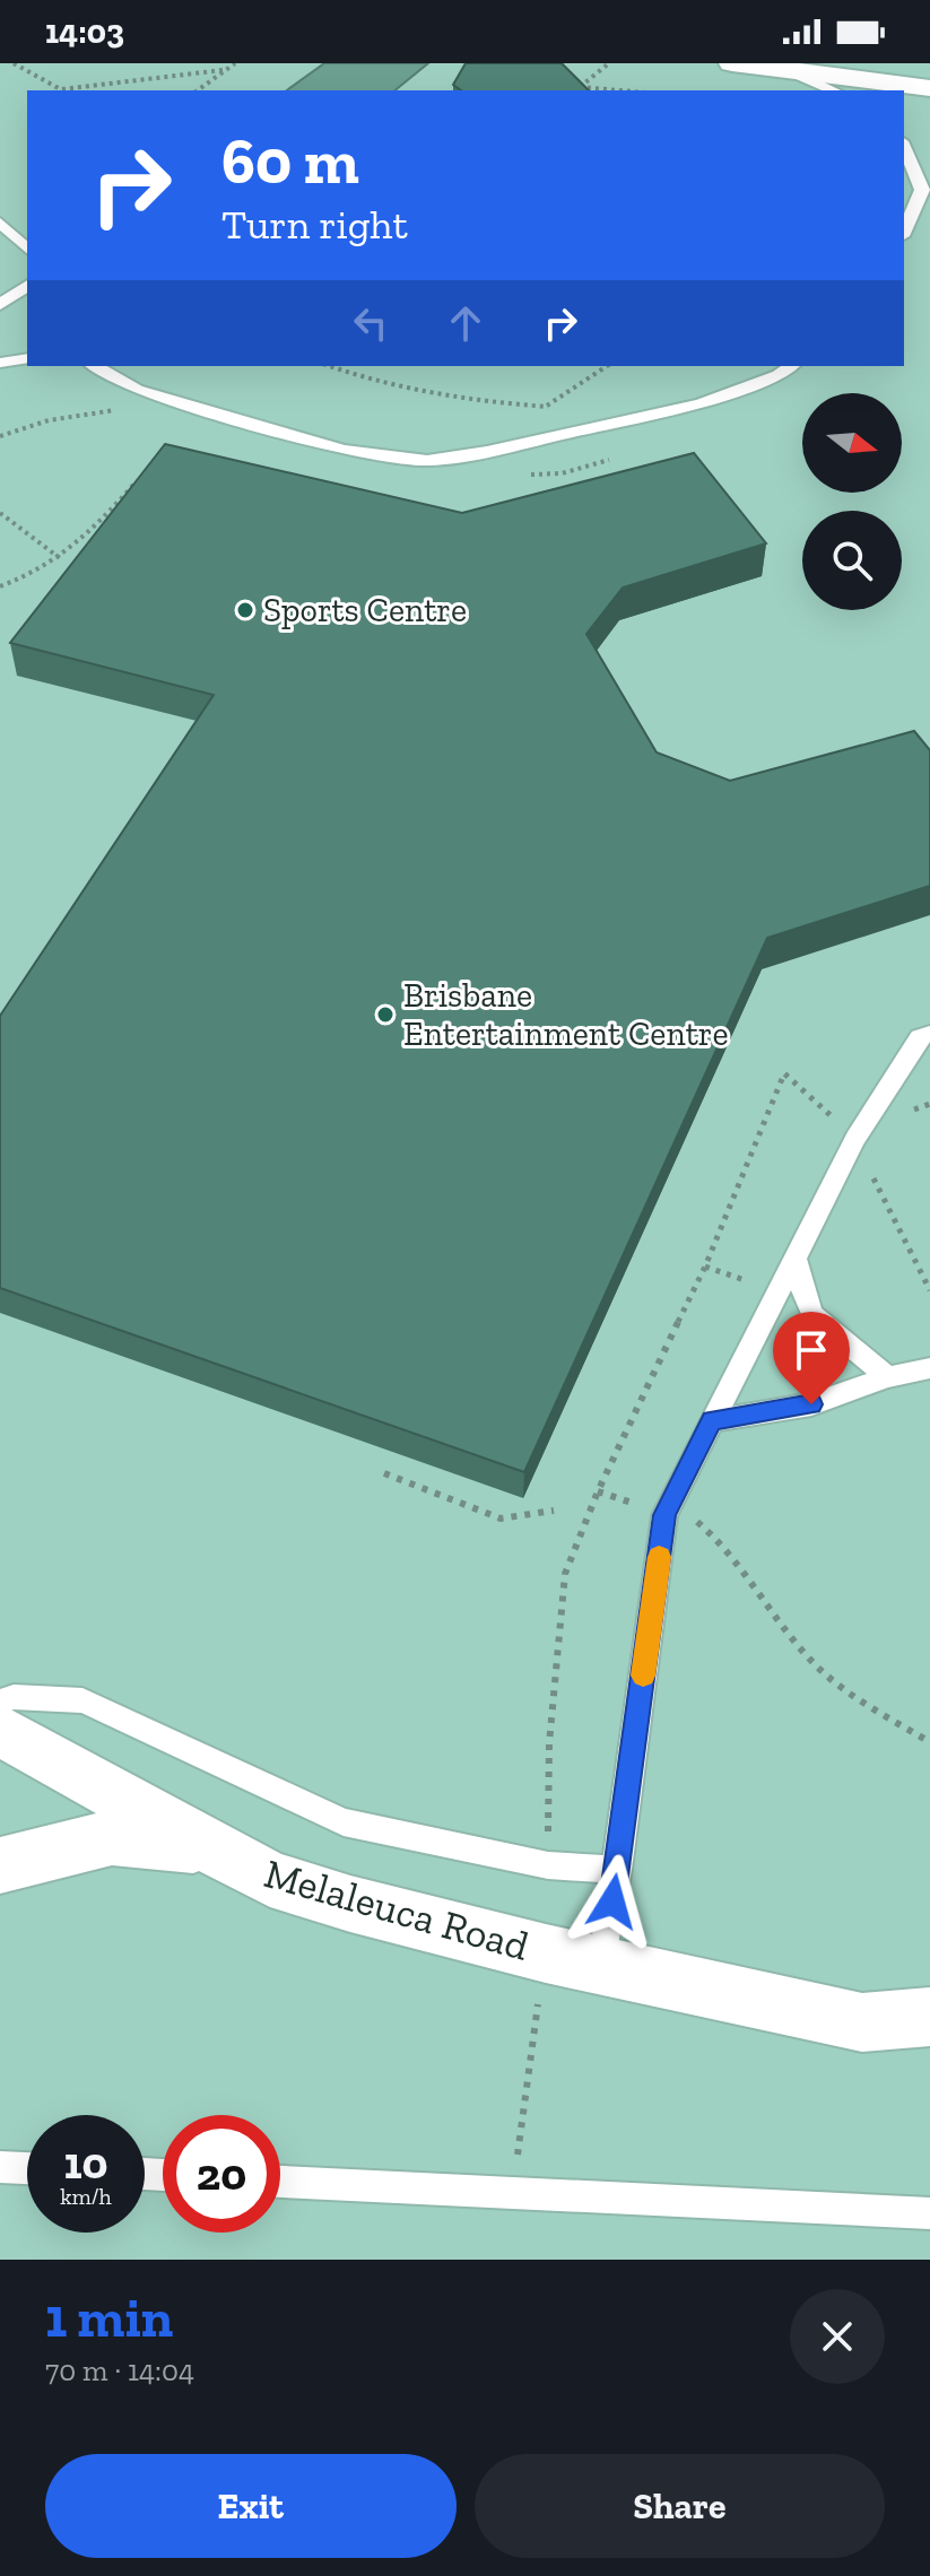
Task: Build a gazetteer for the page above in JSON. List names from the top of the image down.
{
  "streets": {
    "street": ["Melaleuca Road"]
  },
  "places": ["Sports Centre", "Brisbane Entertainment Centre"],
  "north": "right",
  "page": {
    "status": "14:03",
    "turn": ["60 m", "Turn right"],
    "speed": "10 km/h",
    "limit": "20",
    "heading": ["1 min", "70 m · 14:04"],
    "buttons": ["Exit", "Share"]
  }
}
